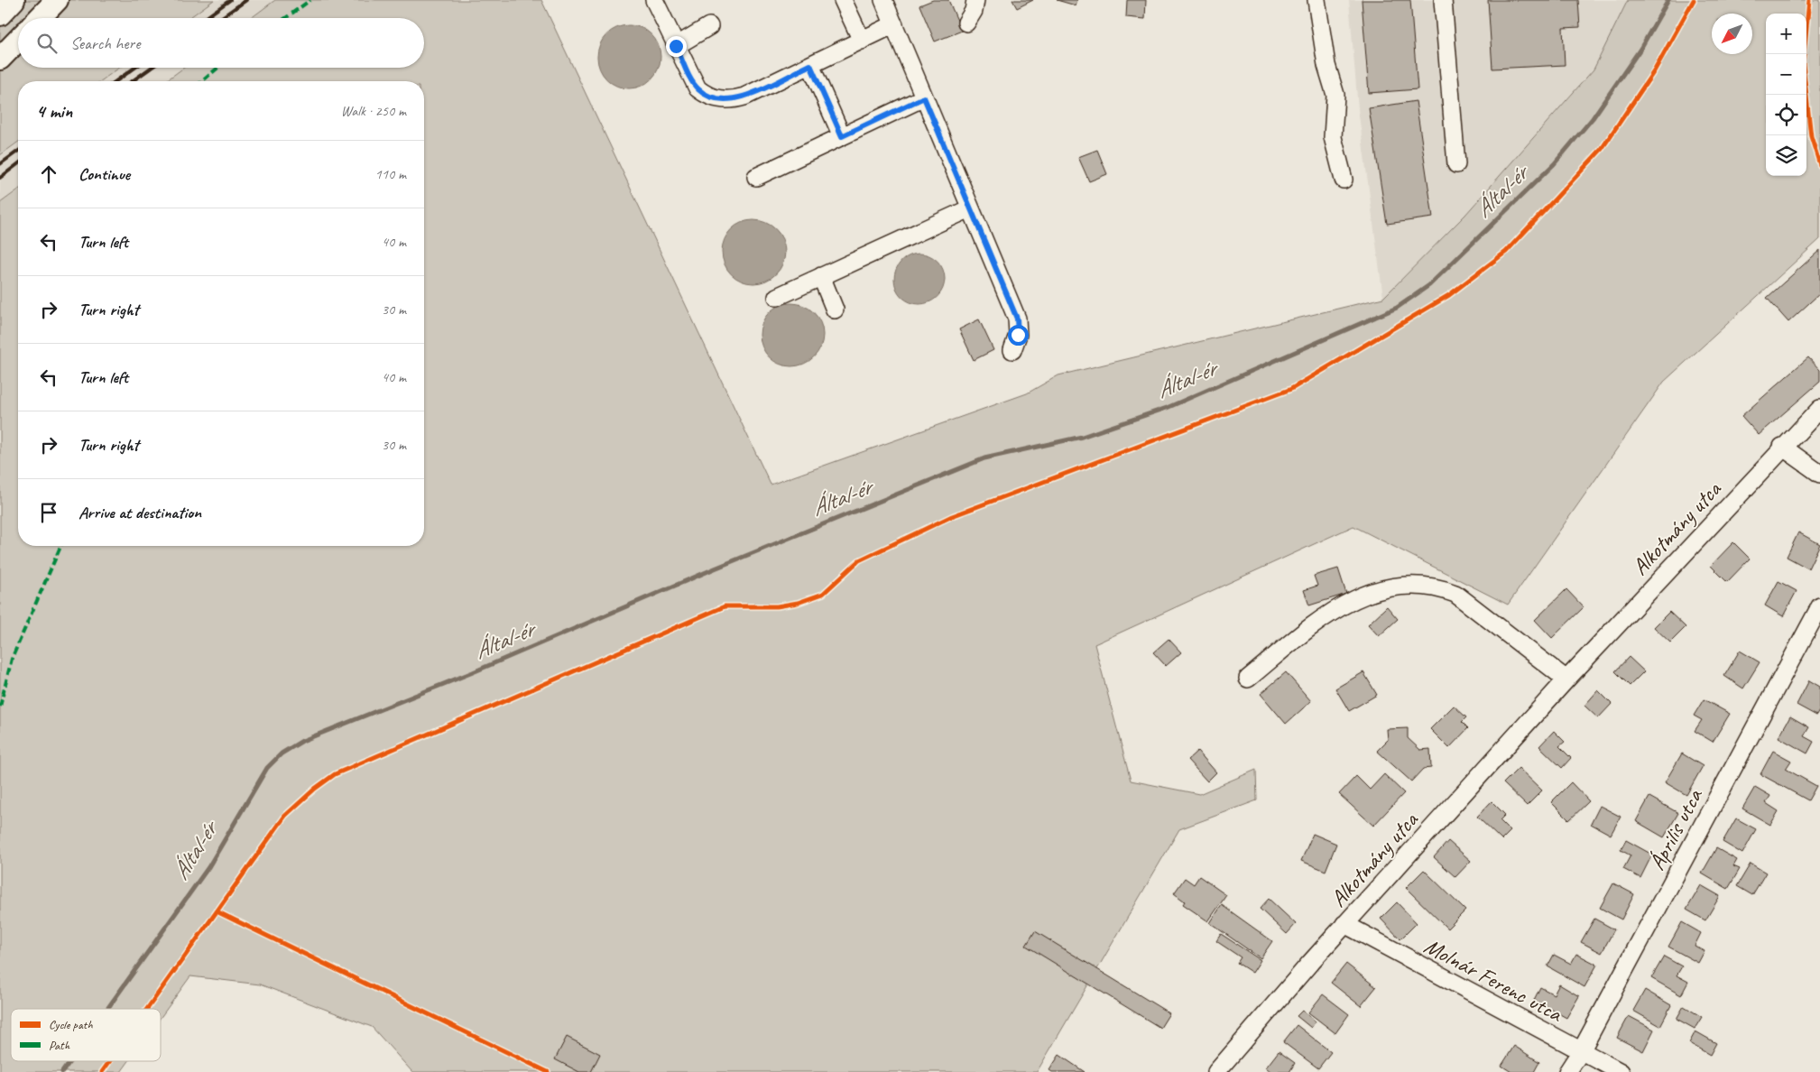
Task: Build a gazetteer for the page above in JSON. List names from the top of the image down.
{
  "streets": {
    "street": ["Alkotmány utca", "Április utca", "Molnár Ferenc utca"]
  },
  "crossings": [
    ["Alkotmány utca", "Molnár Ferenc utca"],
    ["Április utca", "Molnár Ferenc utca"]
  ],
  "water": ["Által-ér"],
  "legend": ["Cycle path", "Path"],
  "north": "bottom left",
  "page": {
    "map_buttons": ["+", "−"],
    "search": "Search here",
    "heading": ["4 min", "Walk · 250 m"],
    "list": [
      ["Continue", "110 m"],
      ["Turn left", "40 m"],
      ["Turn right", "30 m"],
      ["Turn left", "40 m"],
      ["Turn right", "30 m"],
      "Arrive at destination"
    ]
  }
}
